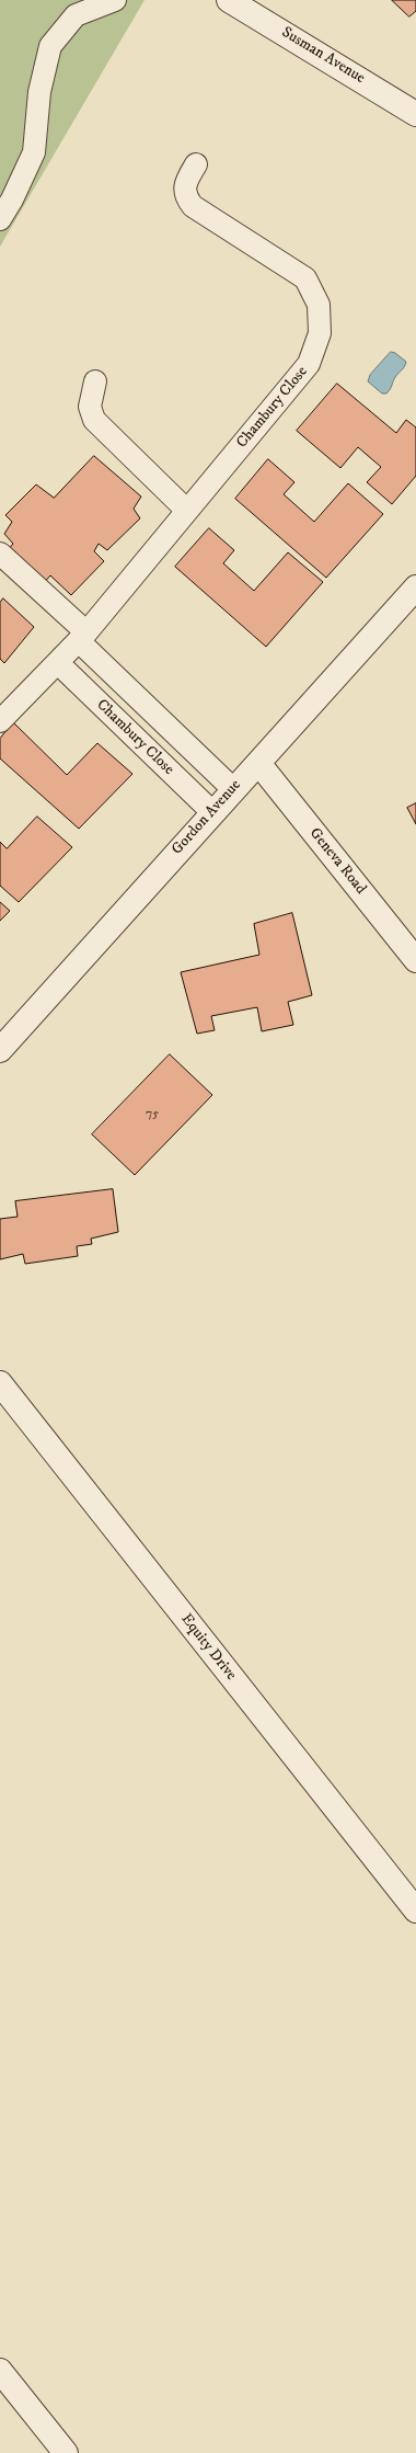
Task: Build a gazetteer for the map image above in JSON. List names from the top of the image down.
{
  "streets": {
    "street": [
      "Susman Avenue",
      "Gordon Avenue",
      "Geneva Road",
      "Equity Drive"
    ],
    "lane": ["Chambury Close"]
  },
  "crossings": [
    ["Chambury Close", "Gordon Avenue"],
    ["Gordon Avenue", "Geneva Road"]
  ],
  "house_numbers": ["75"]
}
